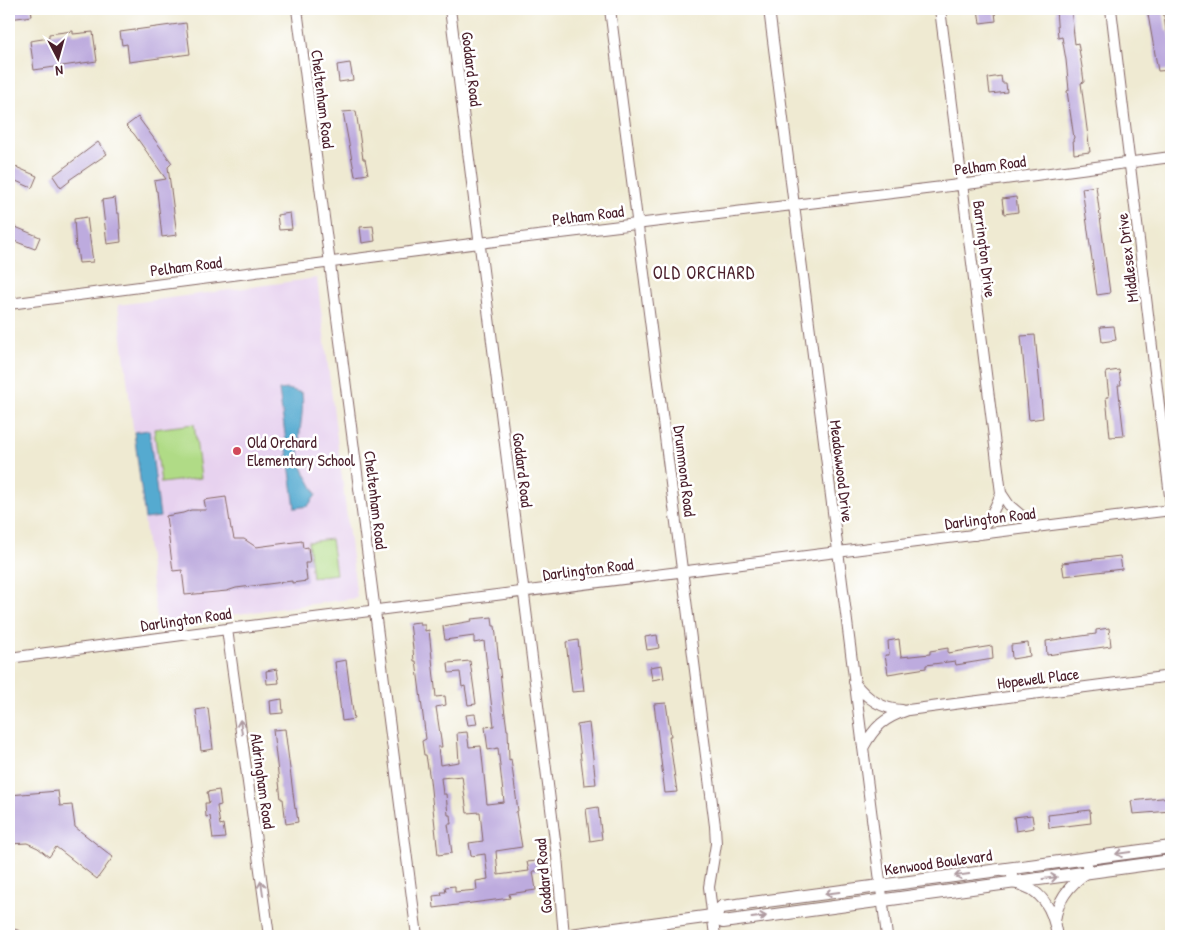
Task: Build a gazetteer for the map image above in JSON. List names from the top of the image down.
{
  "streets": {
    "street": [
      "Goddard Road",
      "Cheltenham Road",
      "Pelham Road",
      "Barrington Drive",
      "Middlesex Drive",
      "Drummond Road",
      "Meadowwood Drive",
      "Darlington Road",
      "Hopewell Place",
      "Aldringham Road",
      "Kenwood Boulevard"
    ]
  },
  "crossings": [
    ["Goddard Road", "Pelham Road"],
    ["Goddard Road", "Darlington Road"],
    ["Goddard Road", "Kenwood Boulevard"],
    ["Cheltenham Road", "Pelham Road"],
    ["Cheltenham Road", "Darlington Road"],
    ["Pelham Road", "Barrington Drive"],
    ["Pelham Road", "Middlesex Drive"],
    ["Pelham Road", "Drummond Road"],
    ["Pelham Road", "Meadowwood Drive"],
    ["Drummond Road", "Darlington Road"],
    ["Drummond Road", "Kenwood Boulevard"],
    ["Meadowwood Drive", "Darlington Road"],
    ["Meadowwood Drive", "Hopewell Place"],
    ["Meadowwood Drive", "Kenwood Boulevard"],
    ["Darlington Road", "Aldringham Road"]
  ],
  "one_way": ["Aldringham Road"],
  "districts": ["OLD ORCHARD"],
  "places": ["Old Orchard Elementary School"],
  "north": "bottom"
}
